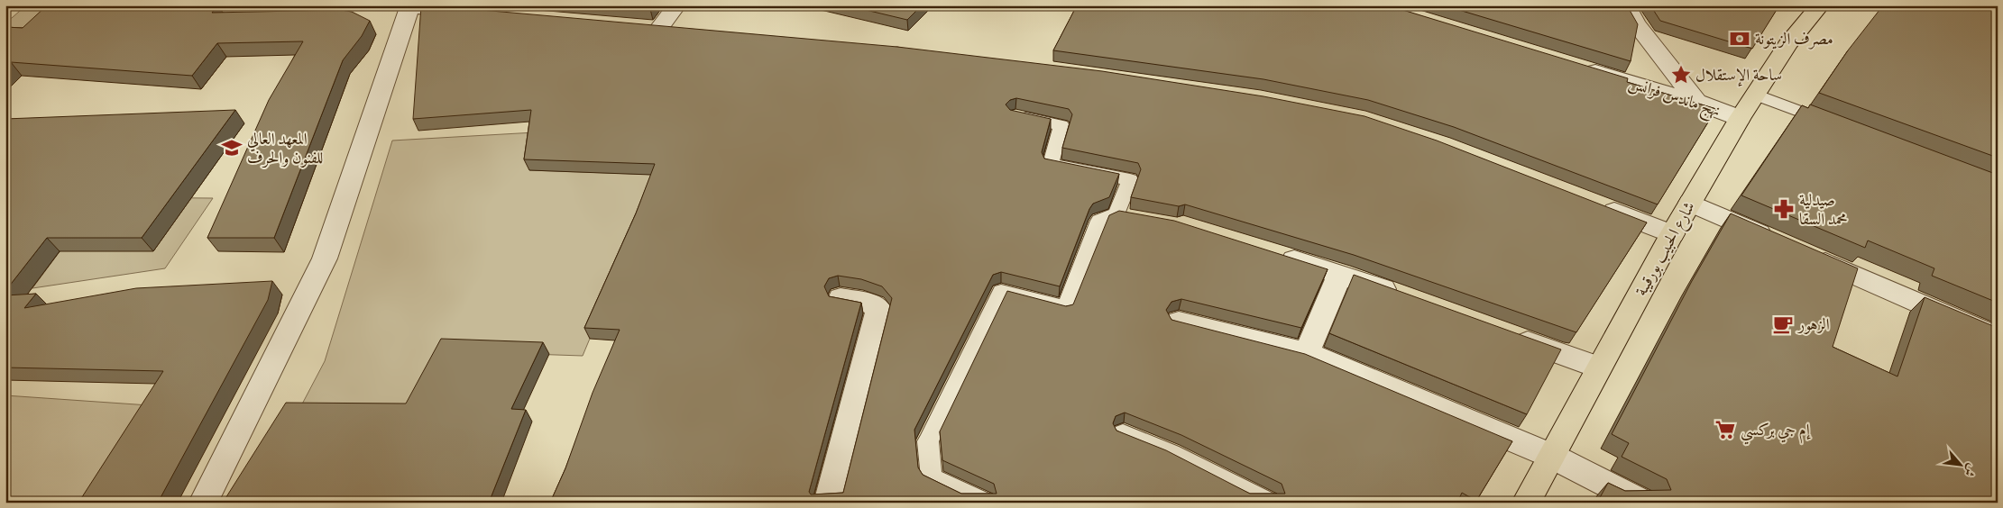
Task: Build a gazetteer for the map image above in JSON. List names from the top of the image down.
{
  "streets": {
    "main road": ["شارع الحبيب بورقيبة"],
    "street": ["نهج ماندس فرانس"]
  },
  "crossings": [
    ["نهج ماندس فرانس", "شارع الحبيب بورقيبة"]
  ],
  "places": {
    "bank": ["مصرف الزيتونة"],
    "place": ["ساحة الإستقلال"],
    "school or university": ["المعهد العالي للفنون والحرف"],
    "pharmacy": ["صيدلية محمد السقا"],
    "cafe": ["الزهور"],
    "supermarket": ["إم جي بركسي"]
  },
  "north": "bottom right"
}
